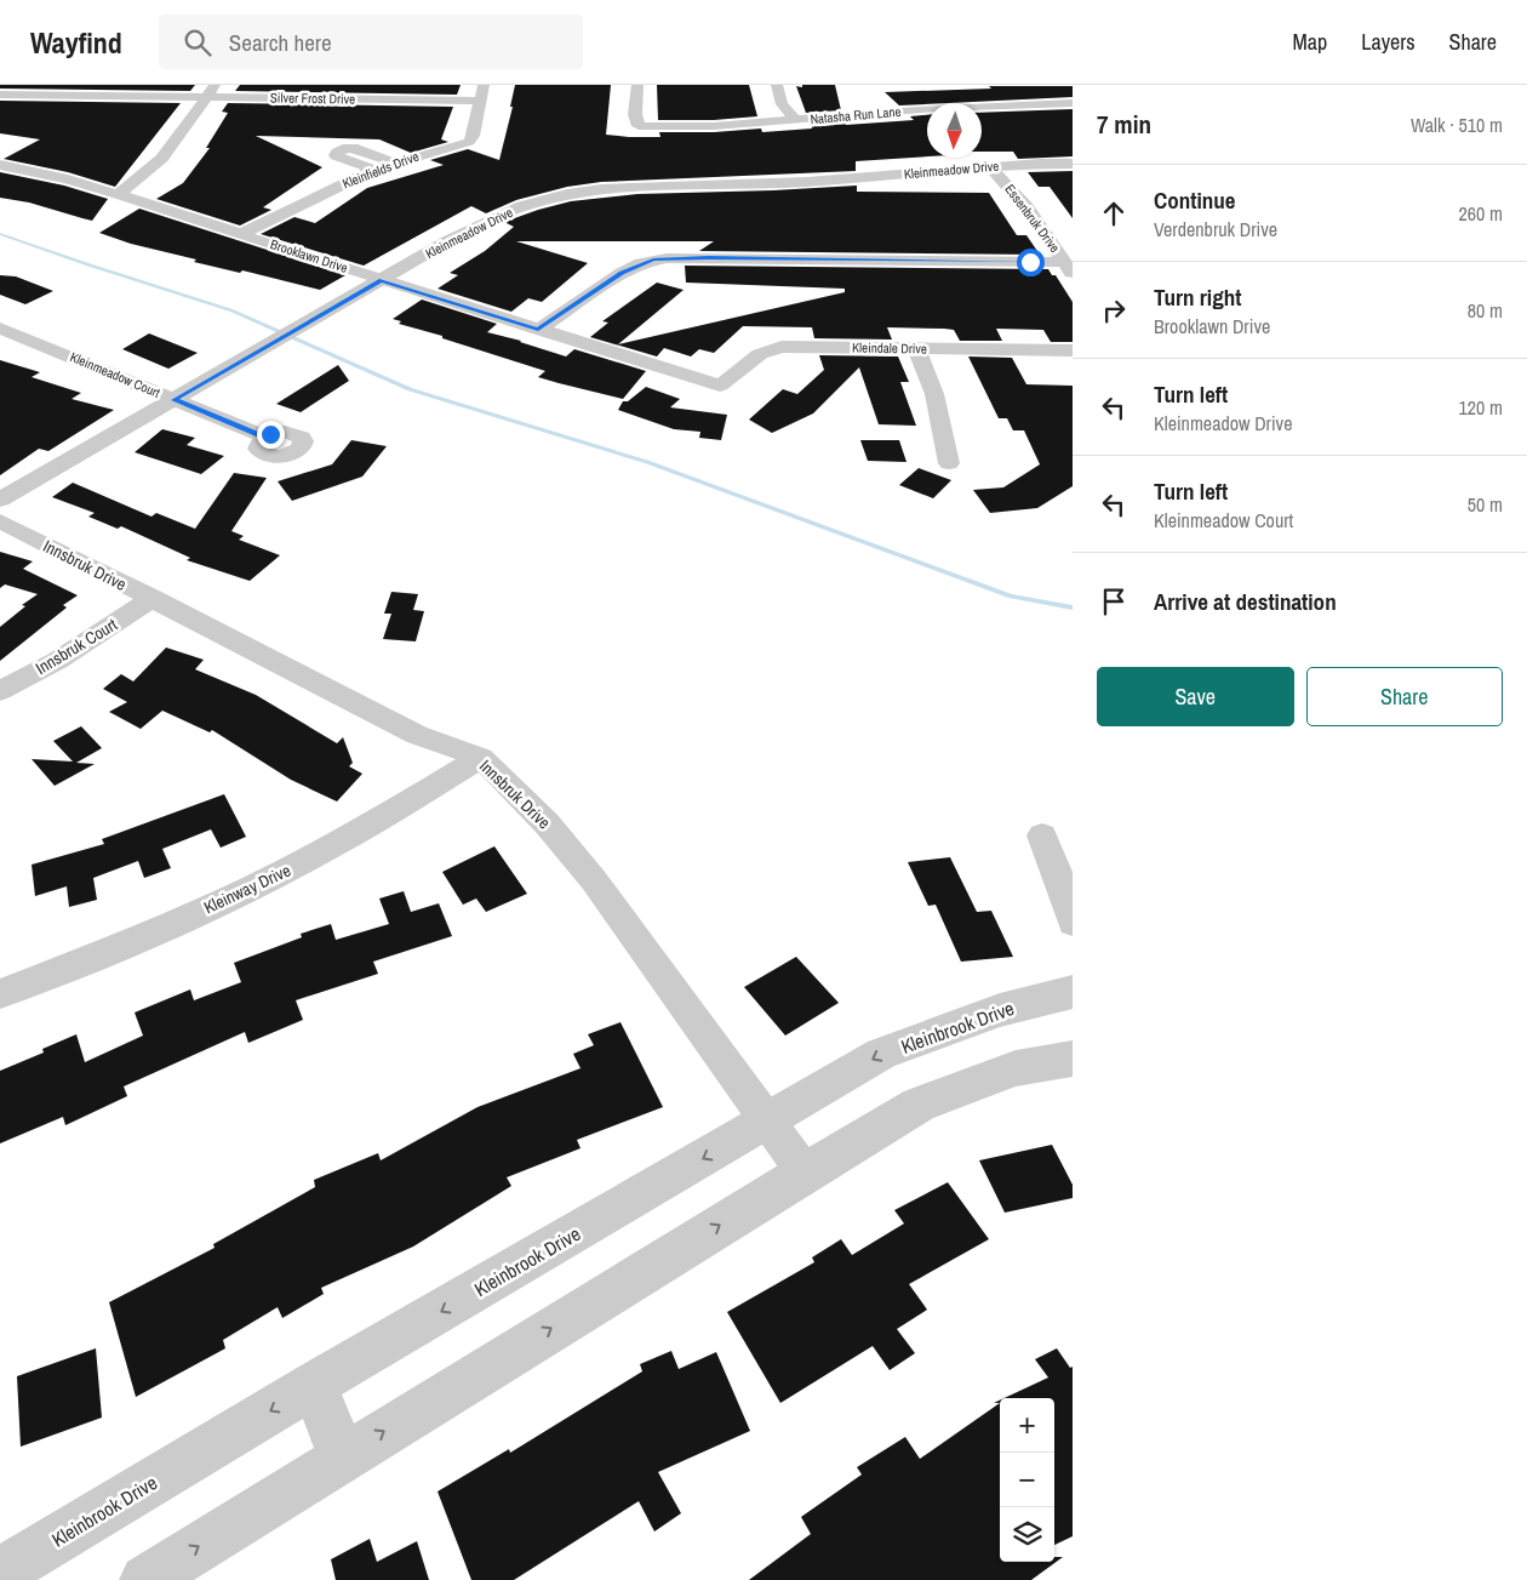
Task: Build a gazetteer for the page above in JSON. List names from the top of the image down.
{
  "streets": {
    "street": [
      "Silver Frost Drive",
      "Natasha Run Lane",
      "Kleinfields Drive",
      "Kleinmeadow Drive",
      "Essenbruk Drive",
      "Brooklawn Drive",
      "Kleindale Drive",
      "Kleinmeadow Court",
      "Innsbruk Drive",
      "Innsbruk Court",
      "Kleinway Drive",
      "Kleinbrook Drive"
    ]
  },
  "crossings": [
    ["Silver Frost Drive", "Kleinfields Drive"],
    ["Kleinfields Drive", "Brooklawn Drive"],
    ["Kleinmeadow Drive", "Essenbruk Drive"],
    ["Kleinmeadow Drive", "Brooklawn Drive"],
    ["Kleinmeadow Drive", "Kleinmeadow Court"],
    ["Brooklawn Drive", "Kleindale Drive"],
    ["Innsbruk Drive", "Innsbruk Court"],
    ["Innsbruk Drive", "Kleinway Drive"],
    ["Innsbruk Drive", "Kleinbrook Drive"]
  ],
  "north": "bottom",
  "page": {
    "header": "Wayfind",
    "search": "Search here",
    "nav": ["Map", "Layers", "Share"],
    "heading": ["7 min", "Walk · 510 m"],
    "list": [
      ["Continue", "Verdenbruk Drive", "260 m"],
      ["Turn right", "Brooklawn Drive", "80 m"],
      ["Turn left", "Kleinmeadow Drive", "120 m"],
      ["Turn left", "Kleinmeadow Court", "50 m"],
      "Arrive at destination"
    ],
    "buttons": ["Save", "Share"],
    "map_buttons": ["+", "−"]
  }
}
